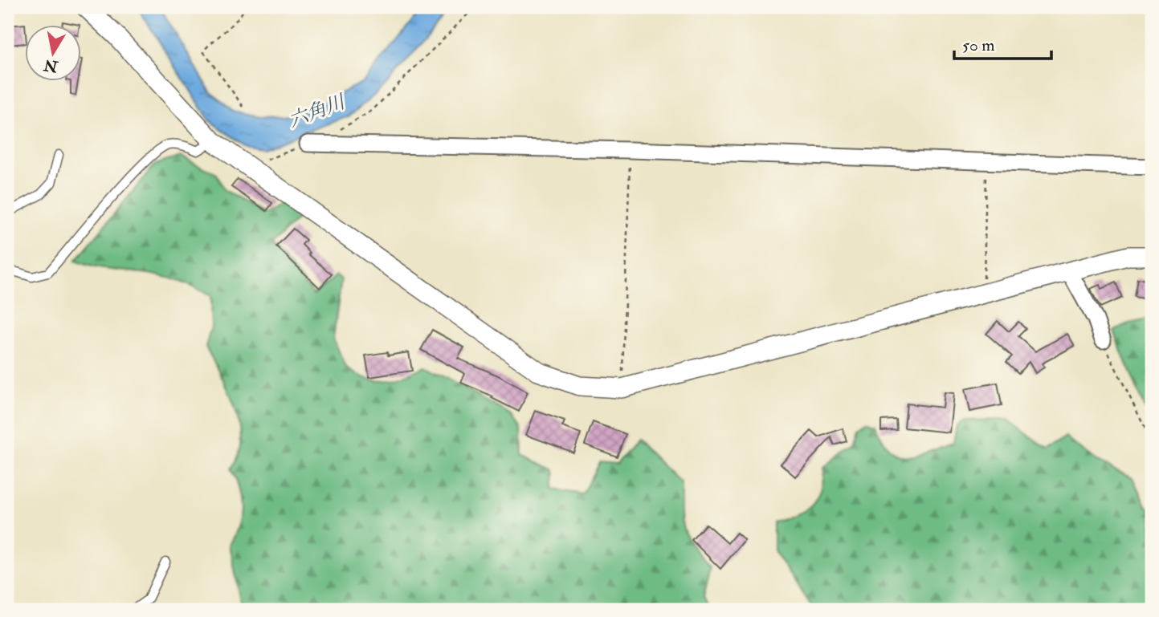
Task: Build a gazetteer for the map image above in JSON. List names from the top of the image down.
{
  "water": ["六角川"],
  "scale_bar": "50 m",
  "north": "bottom"
}
